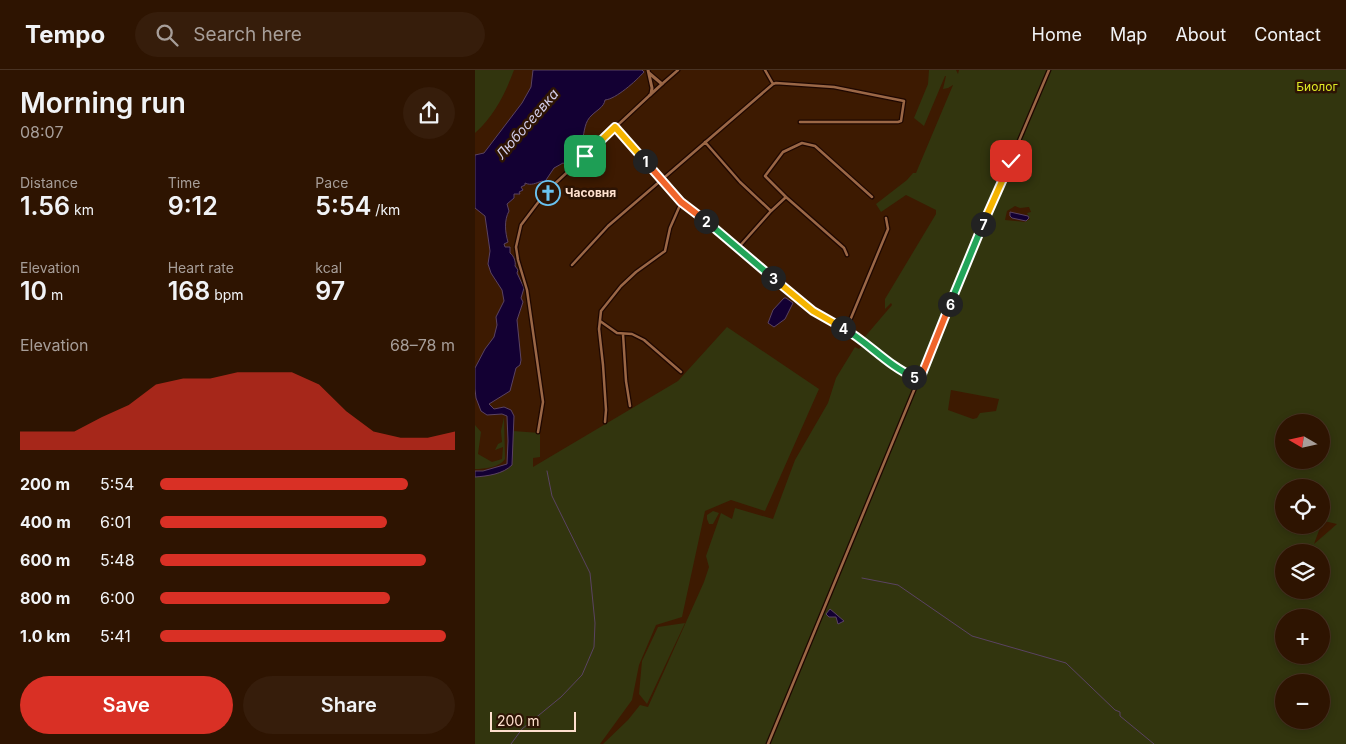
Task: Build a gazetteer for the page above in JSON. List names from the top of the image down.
{
  "water": ["Любосеевка"],
  "parks": ["Биолог"],
  "places": {
    "church": ["Часовня"]
  },
  "scale_bar": "200 m",
  "north": "left",
  "page": {
    "header": "Tempo",
    "search": "Search here",
    "nav": [
      "Home",
      "Map",
      "About",
      "Contact"
    ],
    "heading": ["Morning run", "08:07"],
    "pins": [
      "1",
      "2",
      "7",
      "3",
      "6",
      "4",
      "5"
    ],
    "stats": [
      ["Distance", "1.56 km"],
      ["Time", "9:12"],
      ["Pace", "5:54 /km"],
      ["Elevation", "10 m"],
      ["Heart rate", "168 bpm"],
      ["kcal", "97"]
    ],
    "chart": ["Elevation", "68–78 m"],
    "map_buttons": ["+", "−"],
    "list": [
      {
        "name": "200 m",
        "note": "5:54"
      },
      {
        "name": "400 m",
        "note": "6:01"
      },
      {
        "name": "600 m",
        "note": "5:48"
      },
      {
        "name": "800 m",
        "note": "6:00"
      },
      {
        "name": "1.0 km",
        "note": "5:41"
      }
    ],
    "buttons": ["Save", "Share"],
    "scale": "200 m"
  }
}
